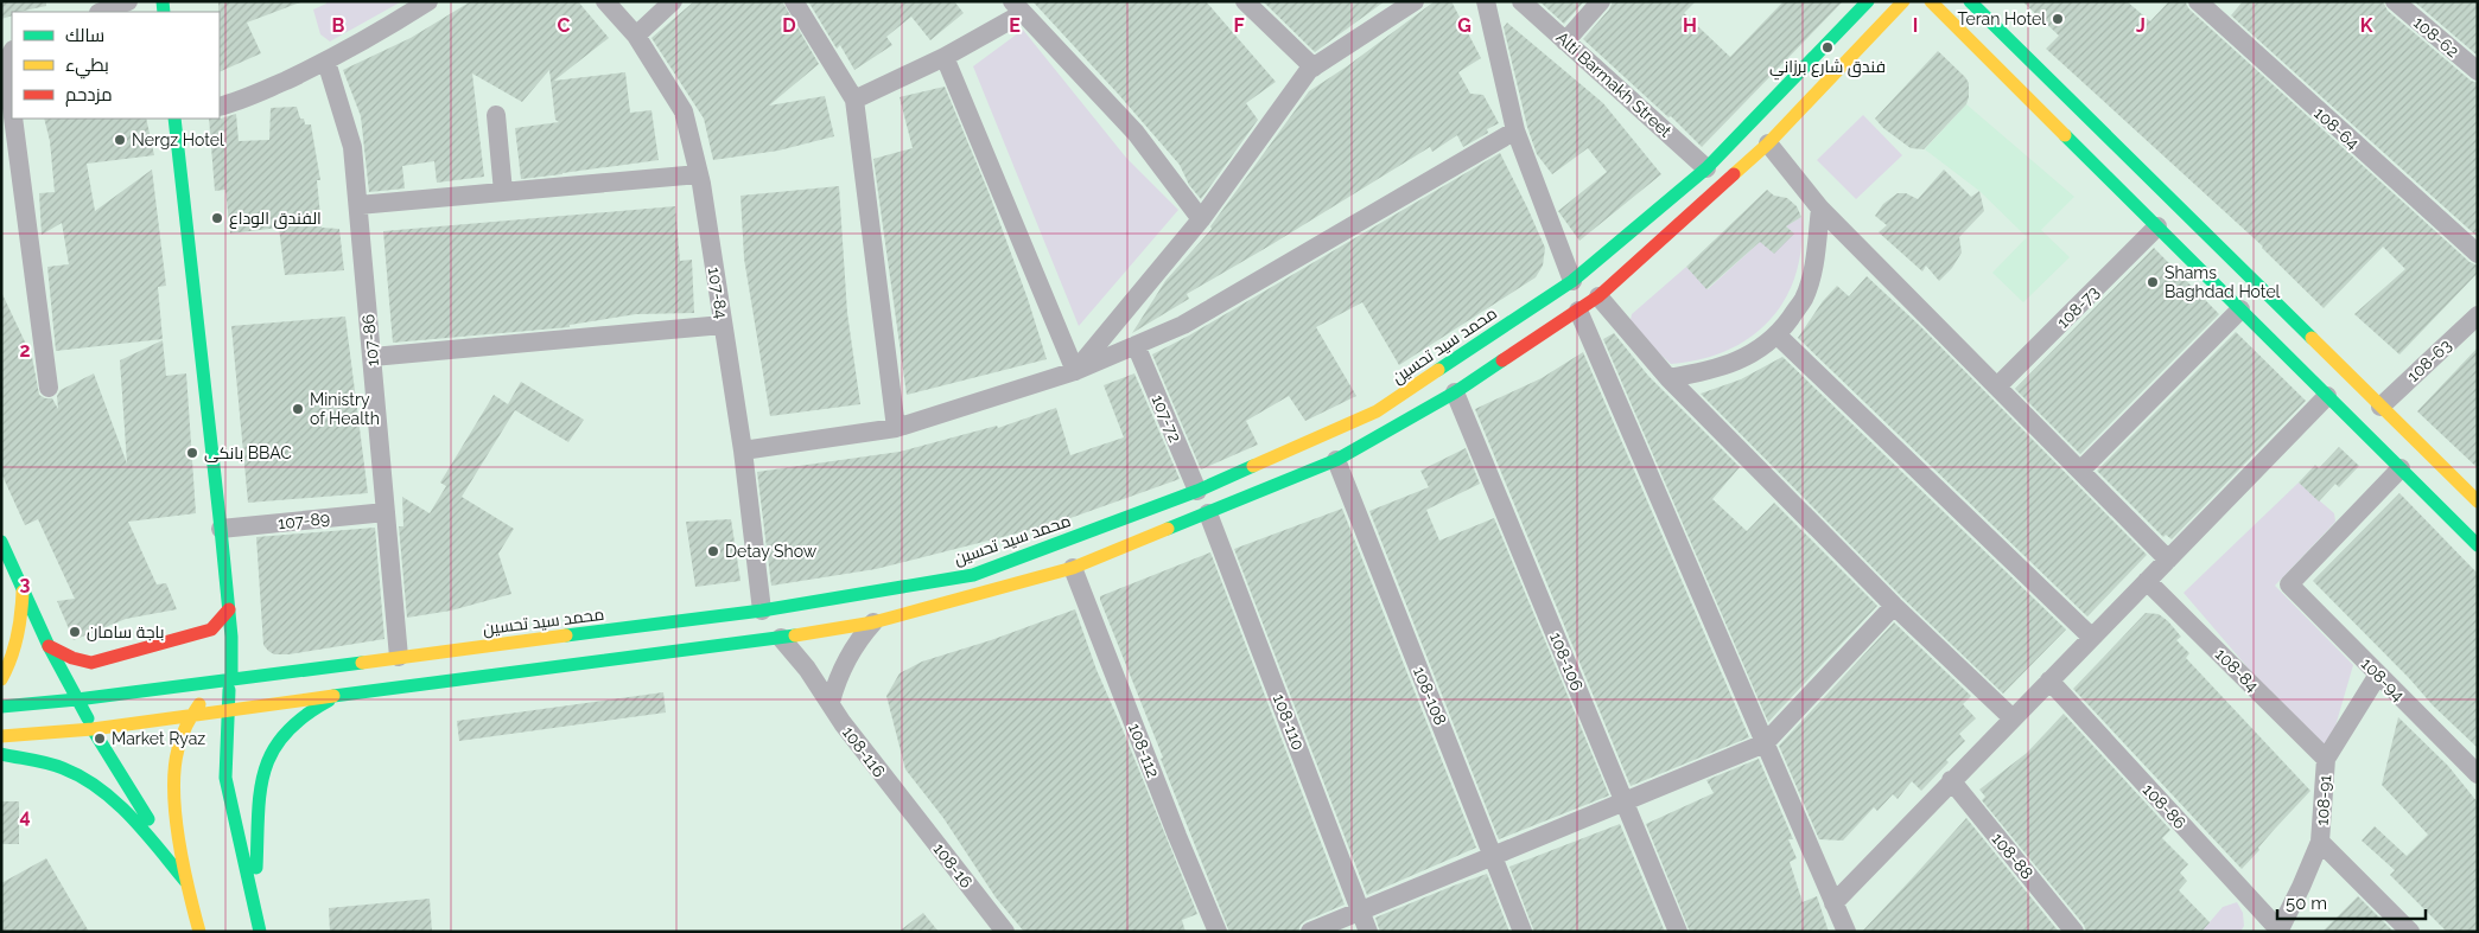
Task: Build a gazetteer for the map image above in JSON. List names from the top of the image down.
{
  "streets": {
    "main road": ["محمد سید تحسین"],
    "street": [
      "108-62",
      "Alti Barmakh Street",
      "108-64",
      "107-84",
      "108-73",
      "107-86",
      "108-63",
      "107-72",
      "107-89",
      "108-106",
      "108-84",
      "108-94",
      "108-108",
      "108-110",
      "108-112",
      "108-116",
      "108-91",
      "108-86",
      "108-88",
      "108-16"
    ]
  },
  "crossings": [
    ["Alti Barmakh Street", "محمد سید تحسین"],
    ["107-84", "محمد سید تحسین"],
    ["107-86", "محمد سید تحسین"],
    ["107-86", "107-89"],
    ["محمد سید تحسین", "107-72"],
    ["108-84", "108-91"],
    ["108-94", "108-91"],
    ["108-116", "108-16"],
    ["108-91", "108-86"]
  ],
  "places": [
    "Teran Hotel",
    "فندق شارع برزاني",
    "Nergz Hotel",
    "الفندق الوداع",
    "Shams Baghdad Hotel",
    "Ministry of Health",
    "بانکی BBAC",
    "Detay Show",
    "باجة سامان",
    "Market Ryaz"
  ],
  "legend": ["سالك", "بطيء", "مزدحم"],
  "scale_bar": "50 m",
  "grid": {
    "columns": [
      "B",
      "C",
      "D",
      "E",
      "F",
      "G",
      "H",
      "I",
      "J",
      "K"
    ],
    "rows": ["2", "3", "4"]
  }
}
